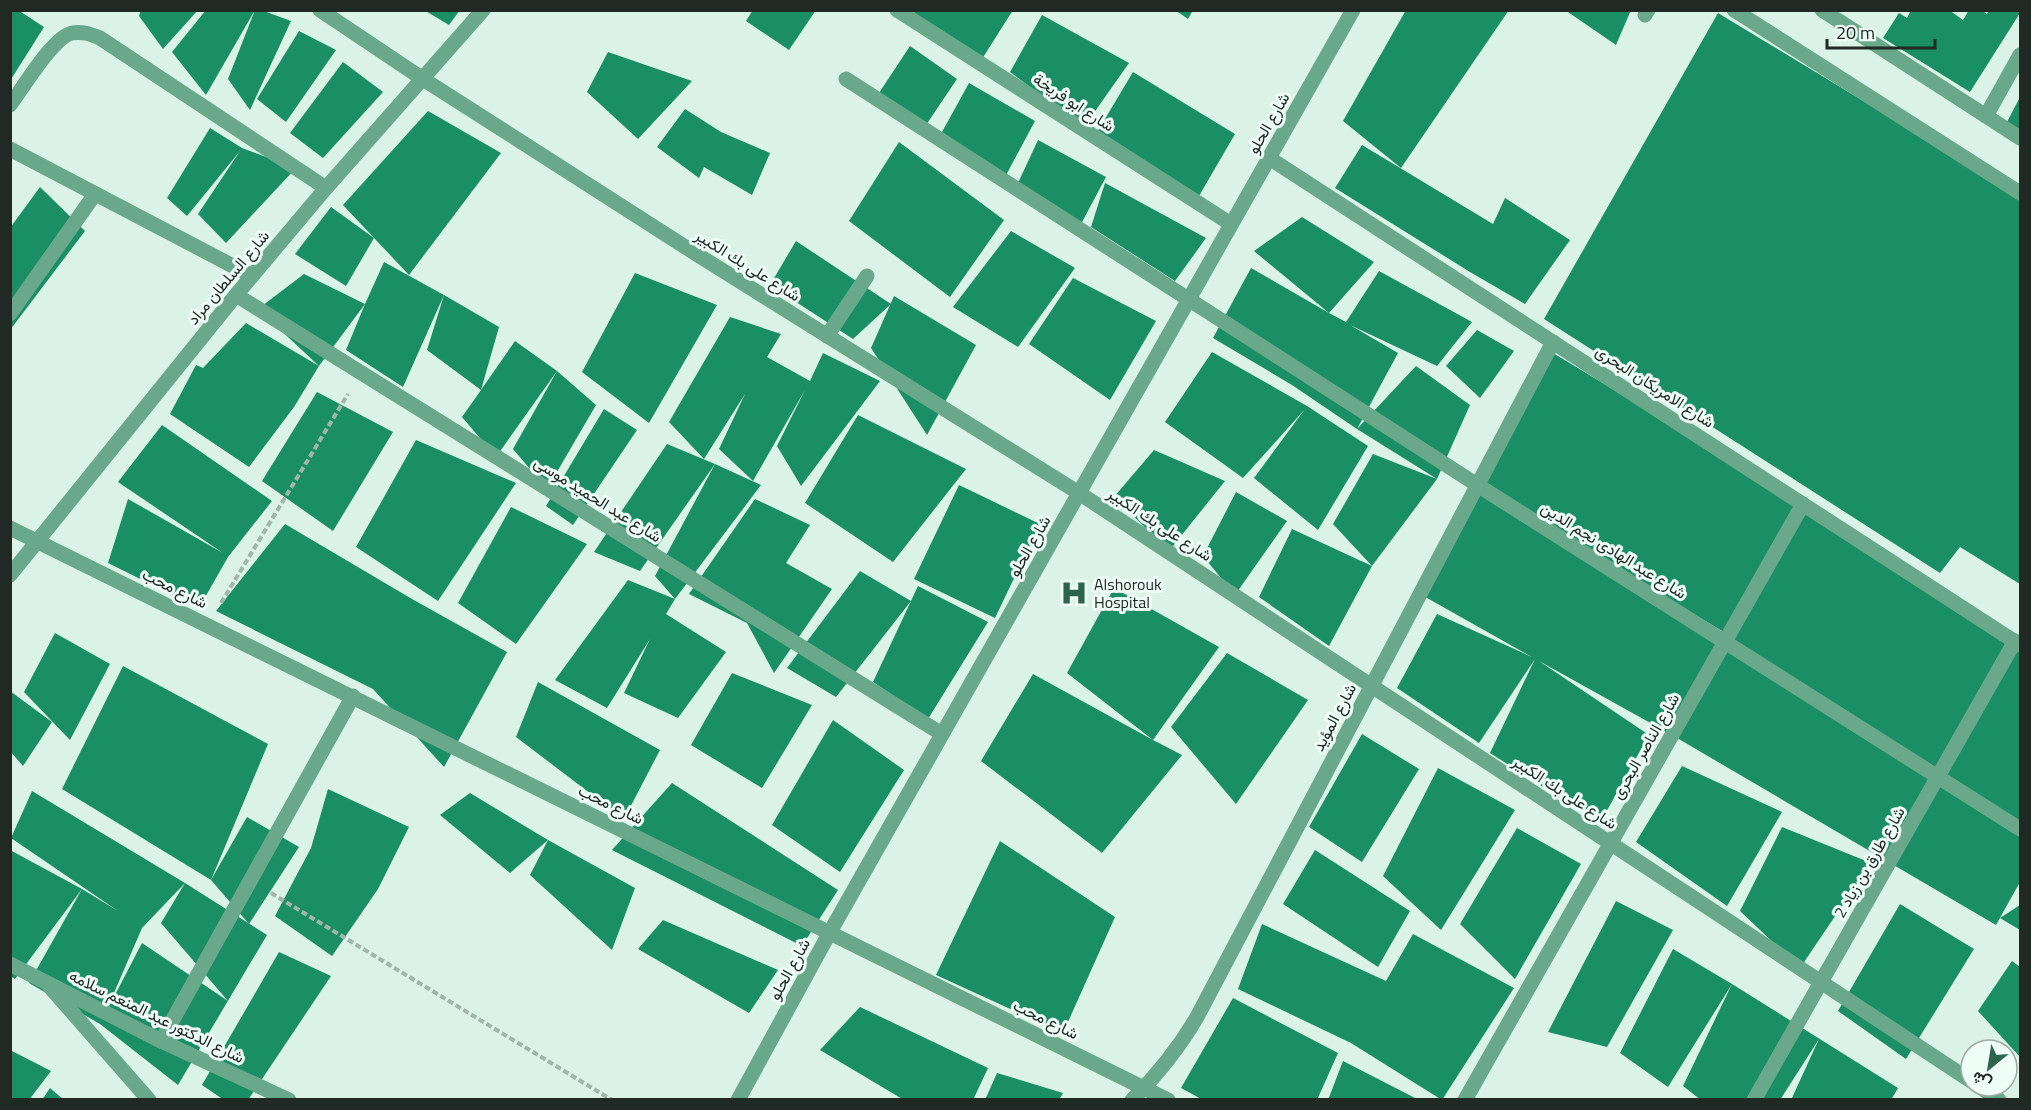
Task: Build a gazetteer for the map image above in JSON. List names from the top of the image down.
{
  "streets": {
    "street": [
      "شارع ابو فريخة",
      "شارع الحلو",
      "شارع على بك الكبير",
      "شارع السلطان مراد",
      "شارع الامريكان البحرى",
      "شارع عبد الحميد موسى",
      "شارع عبد الهادى نجم الدين",
      "شارع محب",
      "شارع المؤيد",
      "شارع الناصر البحرى",
      "شارع طارق بن زياد 2",
      "شارع الدكتور عبد المنعم سلامه"
    ]
  },
  "crossings": [
    ["شارع ابو فريخة", "شارع الحلو"],
    ["شارع الحلو", "شارع على بك الكبير"],
    ["شارع الحلو", "شارع الامريكان البحرى"],
    ["شارع الحلو", "شارع عبد الحميد موسى"],
    ["شارع الحلو", "شارع عبد الهادى نجم الدين"],
    ["شارع الحلو", "شارع محب"],
    ["شارع على بك الكبير", "شارع السلطان مراد"],
    ["شارع على بك الكبير", "شارع المؤيد"],
    ["شارع على بك الكبير", "شارع الناصر البحرى"],
    ["شارع على بك الكبير", "شارع طارق بن زياد 2"],
    ["شارع السلطان مراد", "شارع عبد الحميد موسى"],
    ["شارع السلطان مراد", "شارع محب"],
    ["شارع الامريكان البحرى", "شارع المؤيد"],
    ["شارع الامريكان البحرى", "شارع الناصر البحرى"],
    ["شارع الامريكان البحرى", "شارع طارق بن زياد 2"],
    ["شارع عبد الهادى نجم الدين", "شارع المؤيد"],
    ["شارع عبد الهادى نجم الدين", "شارع الناصر البحرى"],
    ["شارع عبد الهادى نجم الدين", "شارع طارق بن زياد 2"],
    ["شارع محب", "شارع المؤيد"]
  ],
  "places": {
    "hospital": ["Alshorouk Hospital"]
  },
  "scale_bar": "20 m",
  "north": "bottom left"
}
